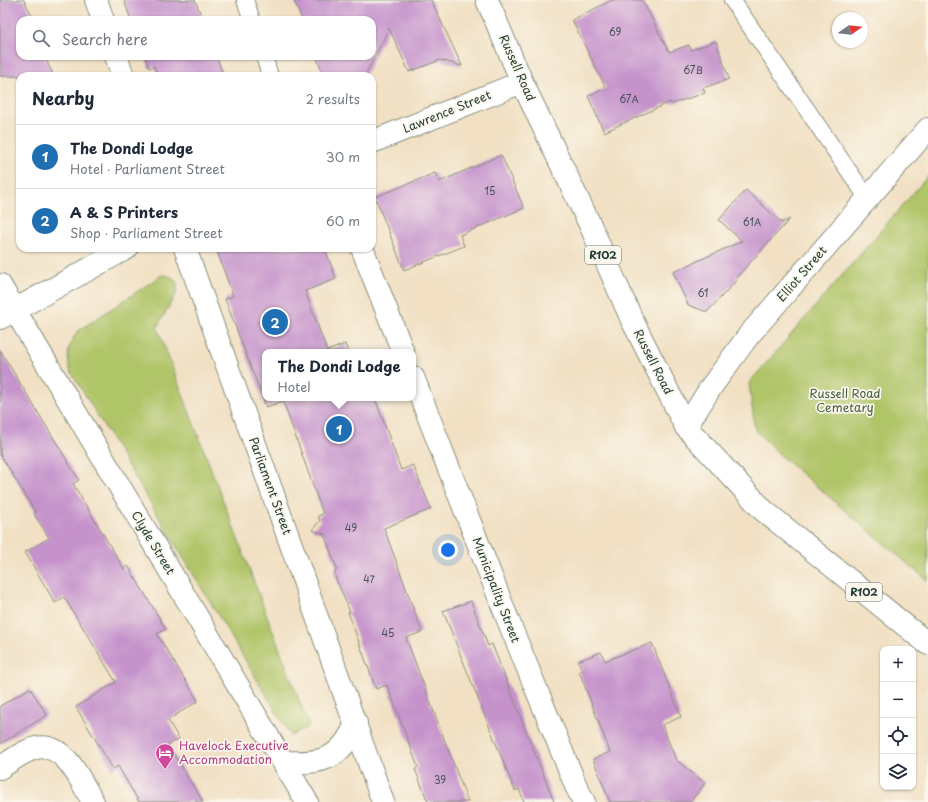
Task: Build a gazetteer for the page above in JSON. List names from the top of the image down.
{
  "streets": {
    "street": [
      "Russell Road",
      "Lawrence Street",
      "R102",
      "Elliot Street",
      "Parliament Street",
      "Clyde Street",
      "Municipality Street"
    ]
  },
  "crossings": [
    ["Russell Road", "Lawrence Street"],
    ["Russell Road", "Elliot Street"]
  ],
  "parks": ["Russell Road Cemetary"],
  "places": {
    "hotel": ["Havelock Executive Accommodation"]
  },
  "house_numbers": [
    "69",
    "67B",
    "67A",
    "15",
    "61A",
    "61",
    "49",
    "47",
    "45",
    "39"
  ],
  "north": "right",
  "page": {
    "search": "Search here",
    "heading": ["Nearby", "2 results"],
    "list": [
      {
        "mark": "1",
        "name": "The Dondi Lodge",
        "note": "Hotel · Parliament Street",
        "value": "30 m"
      },
      {
        "mark": "2",
        "name": "A & S Printers",
        "note": "Shop · Parliament Street",
        "value": "60 m"
      }
    ],
    "pins": ["2", "1"],
    "popup": ["The Dondi Lodge", "Hotel"],
    "map_buttons": ["+", "−"]
  }
}
